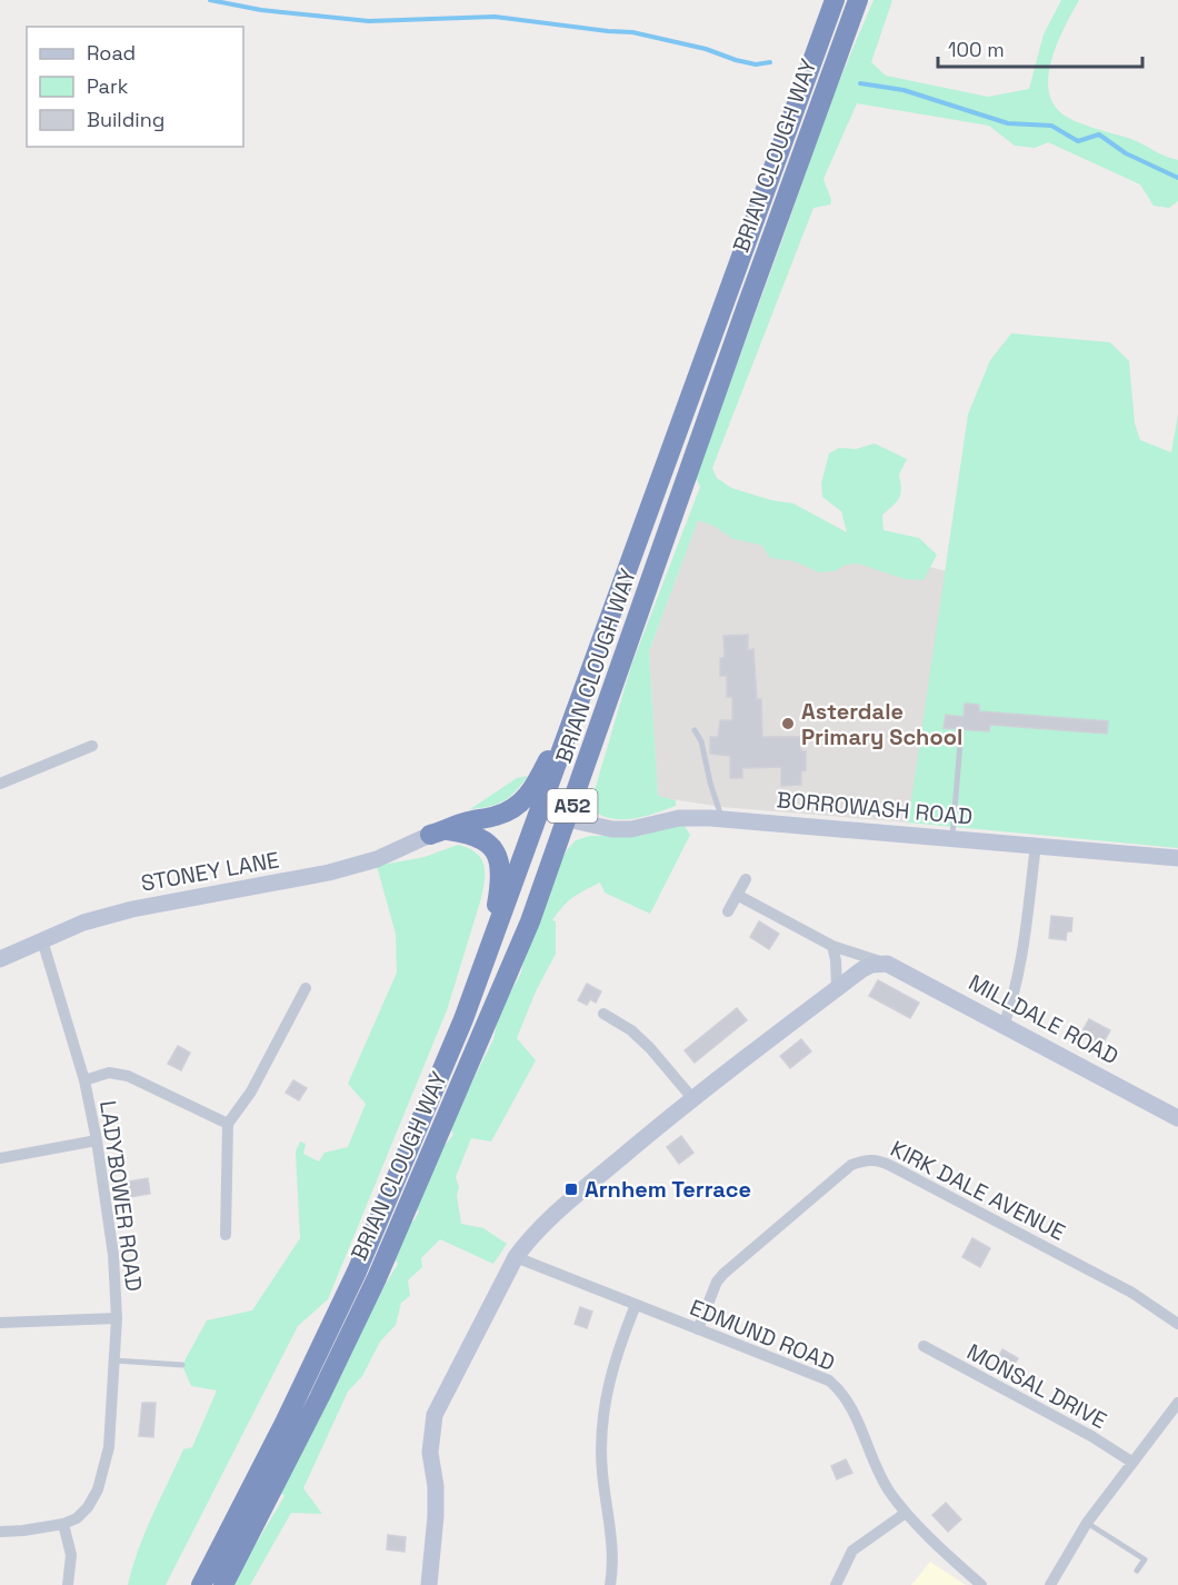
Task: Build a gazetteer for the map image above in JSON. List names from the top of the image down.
{
  "streets": {
    "highway": ["BRIAN CLOUGH WAY", "A52"],
    "street": [
      "BORROWASH ROAD",
      "STONEY LANE",
      "MILLDALE ROAD",
      "KIRK DALE AVENUE",
      "LADYBOWER ROAD",
      "EDMUND ROAD",
      "MONSAL DRIVE"
    ]
  },
  "crossings": [
    ["BRIAN CLOUGH WAY", "BORROWASH ROAD"],
    ["STONEY LANE", "LADYBOWER ROAD"],
    ["KIRK DALE AVENUE", "EDMUND ROAD"]
  ],
  "places": {
    "other": ["Asterdale Primary School"],
    "transit": ["Arnhem Terrace"]
  },
  "legend": ["Road", "Park", "Building"],
  "scale_bar": "100 m"
}
